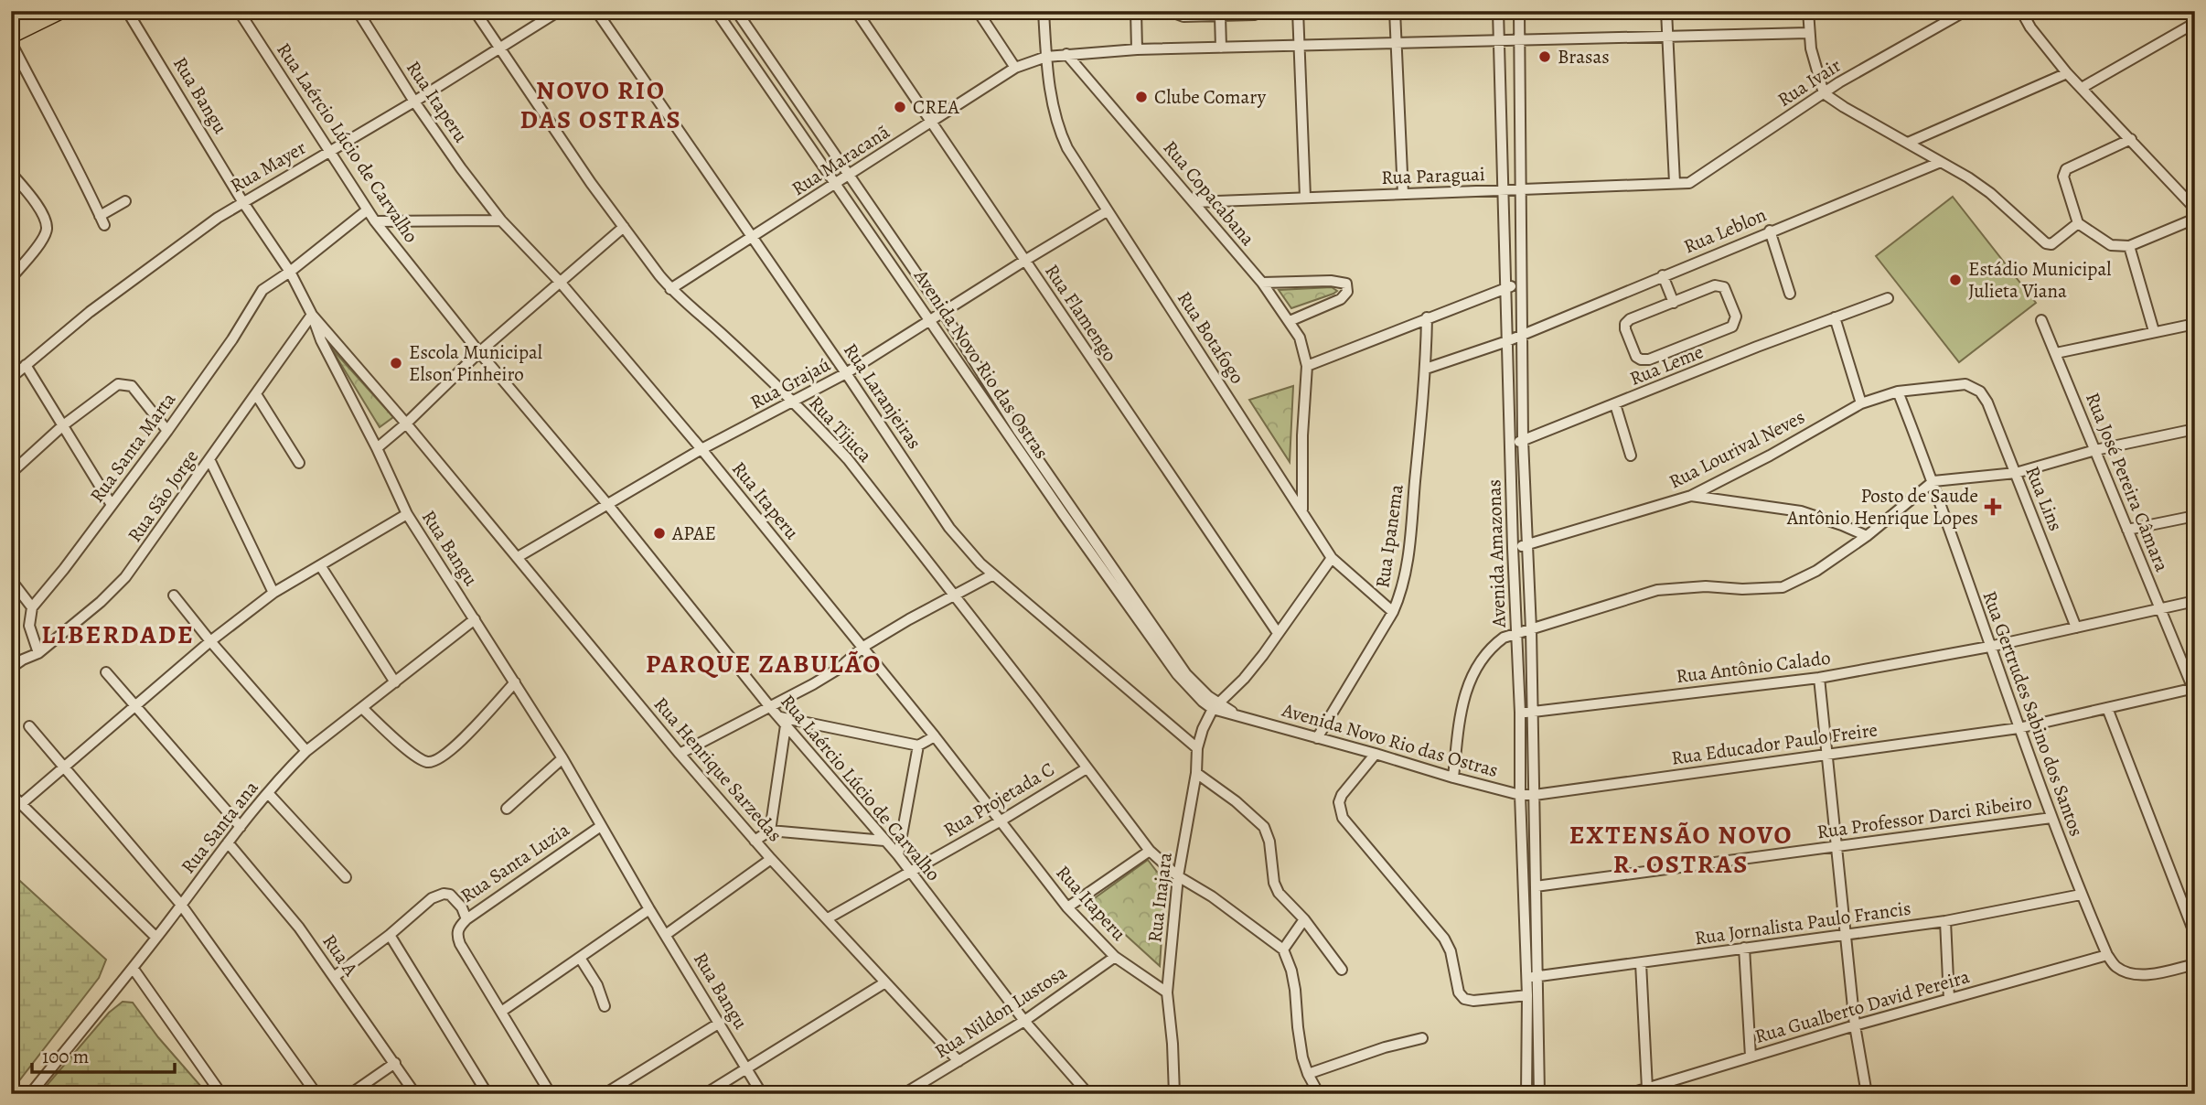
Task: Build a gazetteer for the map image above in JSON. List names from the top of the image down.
{
  "streets": {
    "street": [
      "Rua Ivair",
      "Rua Bangu",
      "Rua Itaperu",
      "Rua Laércio Lúcio de Carvalho",
      "Rua Maracanã",
      "Rua Mayer",
      "Rua Paraguai",
      "Rua Copacabana",
      "Rua Leblon",
      "Rua Flamengo",
      "Rua Botafogo",
      "Avenida Novo Rio das Ostras",
      "Rua Leme",
      "Rua Grajaú",
      "Rua Laranjeiras",
      "Rua Tijuca",
      "Rua Santa Marta",
      "Rua Lourival Neves",
      "Rua José Pereira Câmara",
      "Rua São Jorge",
      "Rua Lins",
      "Rua Ipanema",
      "Avenida Amazonas",
      "Rua Antônio Calado",
      "Rua Gertrudes Sabino dos Santos",
      "Rua Educador Paulo Freire",
      "Rua Henrique Sarzedas",
      "Rua Projetada C",
      "Rua Professor Darci Ribeiro",
      "Rua Santa ana",
      "Rua Santa Luzia",
      "Rua Inajara",
      "Rua Jornalista Paulo Francis",
      "Rua A",
      "Rua Gualberto David Pereira",
      "Rua Nildon Lustosa"
    ]
  },
  "crossings": [
    ["Rua Ivair", "Rua Paraguai"],
    ["Rua Bangu", "Rua Mayer"],
    ["Rua Bangu", "Rua Santa Marta"],
    ["Rua Bangu", "Rua São Jorge"],
    ["Rua Bangu", "Rua Henrique Sarzedas"],
    ["Rua Bangu", "Rua Santa ana"],
    ["Rua Bangu", "Rua Santa Luzia"],
    ["Rua Itaperu", "Rua Mayer"],
    ["Rua Itaperu", "Rua Grajaú"],
    ["Rua Itaperu", "Rua Projetada C"],
    ["Rua Itaperu", "Rua Inajara"],
    ["Rua Itaperu", "Rua Nildon Lustosa"],
    ["Rua Laércio Lúcio de Carvalho", "Rua Mayer"],
    ["Rua Laércio Lúcio de Carvalho", "Rua Grajaú"],
    ["Rua Laércio Lúcio de Carvalho", "Rua Santa Marta"],
    ["Rua Laércio Lúcio de Carvalho", "Rua Projetada C"],
    ["Rua Laércio Lúcio de Carvalho", "Rua Nildon Lustosa"],
    ["Rua Maracanã", "Rua Copacabana"],
    ["Rua Maracanã", "Rua Flamengo"],
    ["Rua Maracanã", "Rua Botafogo"],
    ["Rua Maracanã", "Avenida Novo Rio das Ostras"],
    ["Rua Maracanã", "Rua Laranjeiras"],
    ["Rua Maracanã", "Rua Tijuca"],
    ["Rua Maracanã", "Avenida Amazonas"],
    ["Rua Mayer", "Rua Tijuca"],
    ["Rua Paraguai", "Rua Copacabana"],
    ["Rua Paraguai", "Avenida Amazonas"],
    ["Rua Leblon", "Avenida Amazonas"],
    ["Rua Flamengo", "Rua Grajaú"],
    ["Rua Botafogo", "Rua Grajaú"],
    ["Rua Botafogo", "Rua Ipanema"],
    ["Avenida Novo Rio das Ostras", "Rua Grajaú"],
    ["Avenida Novo Rio das Ostras", "Rua Ipanema"],
    ["Avenida Novo Rio das Ostras", "Avenida Amazonas"],
    ["Avenida Novo Rio das Ostras", "Rua Educador Paulo Freire"],
    ["Avenida Novo Rio das Ostras", "Rua Inajara"],
    ["Rua Leme", "Avenida Amazonas"],
    ["Rua Grajaú", "Rua Laranjeiras"],
    ["Rua Grajaú", "Rua Tijuca"],
    ["Rua Grajaú", "Rua Henrique Sarzedas"],
    ["Rua Laranjeiras", "Rua Inajara"],
    ["Rua Tijuca", "Rua Projetada C"],
    ["Rua Tijuca", "Rua Inajara"],
    ["Rua Lourival Neves", "Rua Lins"],
    ["Rua Lourival Neves", "Avenida Amazonas"],
    ["Rua Lourival Neves", "Rua Gertrudes Sabino dos Santos"],
    ["Rua José Pereira Câmara", "Rua Antônio Calado"],
    ["Rua José Pereira Câmara", "Rua Educador Paulo Freire"],
    ["Rua São Jorge", "Rua Henrique Sarzedas"],
    ["Rua Lins", "Rua Antônio Calado"],
    ["Avenida Amazonas", "Rua Antônio Calado"],
    ["Avenida Amazonas", "Rua Educador Paulo Freire"],
    ["Avenida Amazonas", "Rua Professor Darci Ribeiro"],
    ["Avenida Amazonas", "Rua Jornalista Paulo Francis"],
    ["Rua Antônio Calado", "Rua Gertrudes Sabino dos Santos"],
    ["Rua Gertrudes Sabino dos Santos", "Rua Educador Paulo Freire"],
    ["Rua Gertrudes Sabino dos Santos", "Rua Professor Darci Ribeiro"],
    ["Rua Gertrudes Sabino dos Santos", "Rua Jornalista Paulo Francis"],
    ["Rua Gertrudes Sabino dos Santos", "Rua Gualberto David Pereira"],
    ["Rua Henrique Sarzedas", "Rua Projetada C"],
    ["Rua Henrique Sarzedas", "Rua Nildon Lustosa"],
    ["Rua Santa ana", "Rua A"],
    ["Rua Santa Luzia", "Rua A"]
  ],
  "districts": [
    "NOVO RIO DAS OSTRAS",
    "LIBERDADE",
    "PARQUE ZABULÃO",
    "EXTENSÃO NOVO R. OSTRAS"
  ],
  "places": {
    "other": [
      "Brasas",
      "Clube Comary",
      "CREA",
      "Estádio Municipal Julieta Viana",
      "Escola Municipal Elson Pinheiro",
      "APAE"
    ],
    "health": ["Posto de Saude Antônio Henrique Lopes"]
  },
  "scale_bar": "100 m"
}
